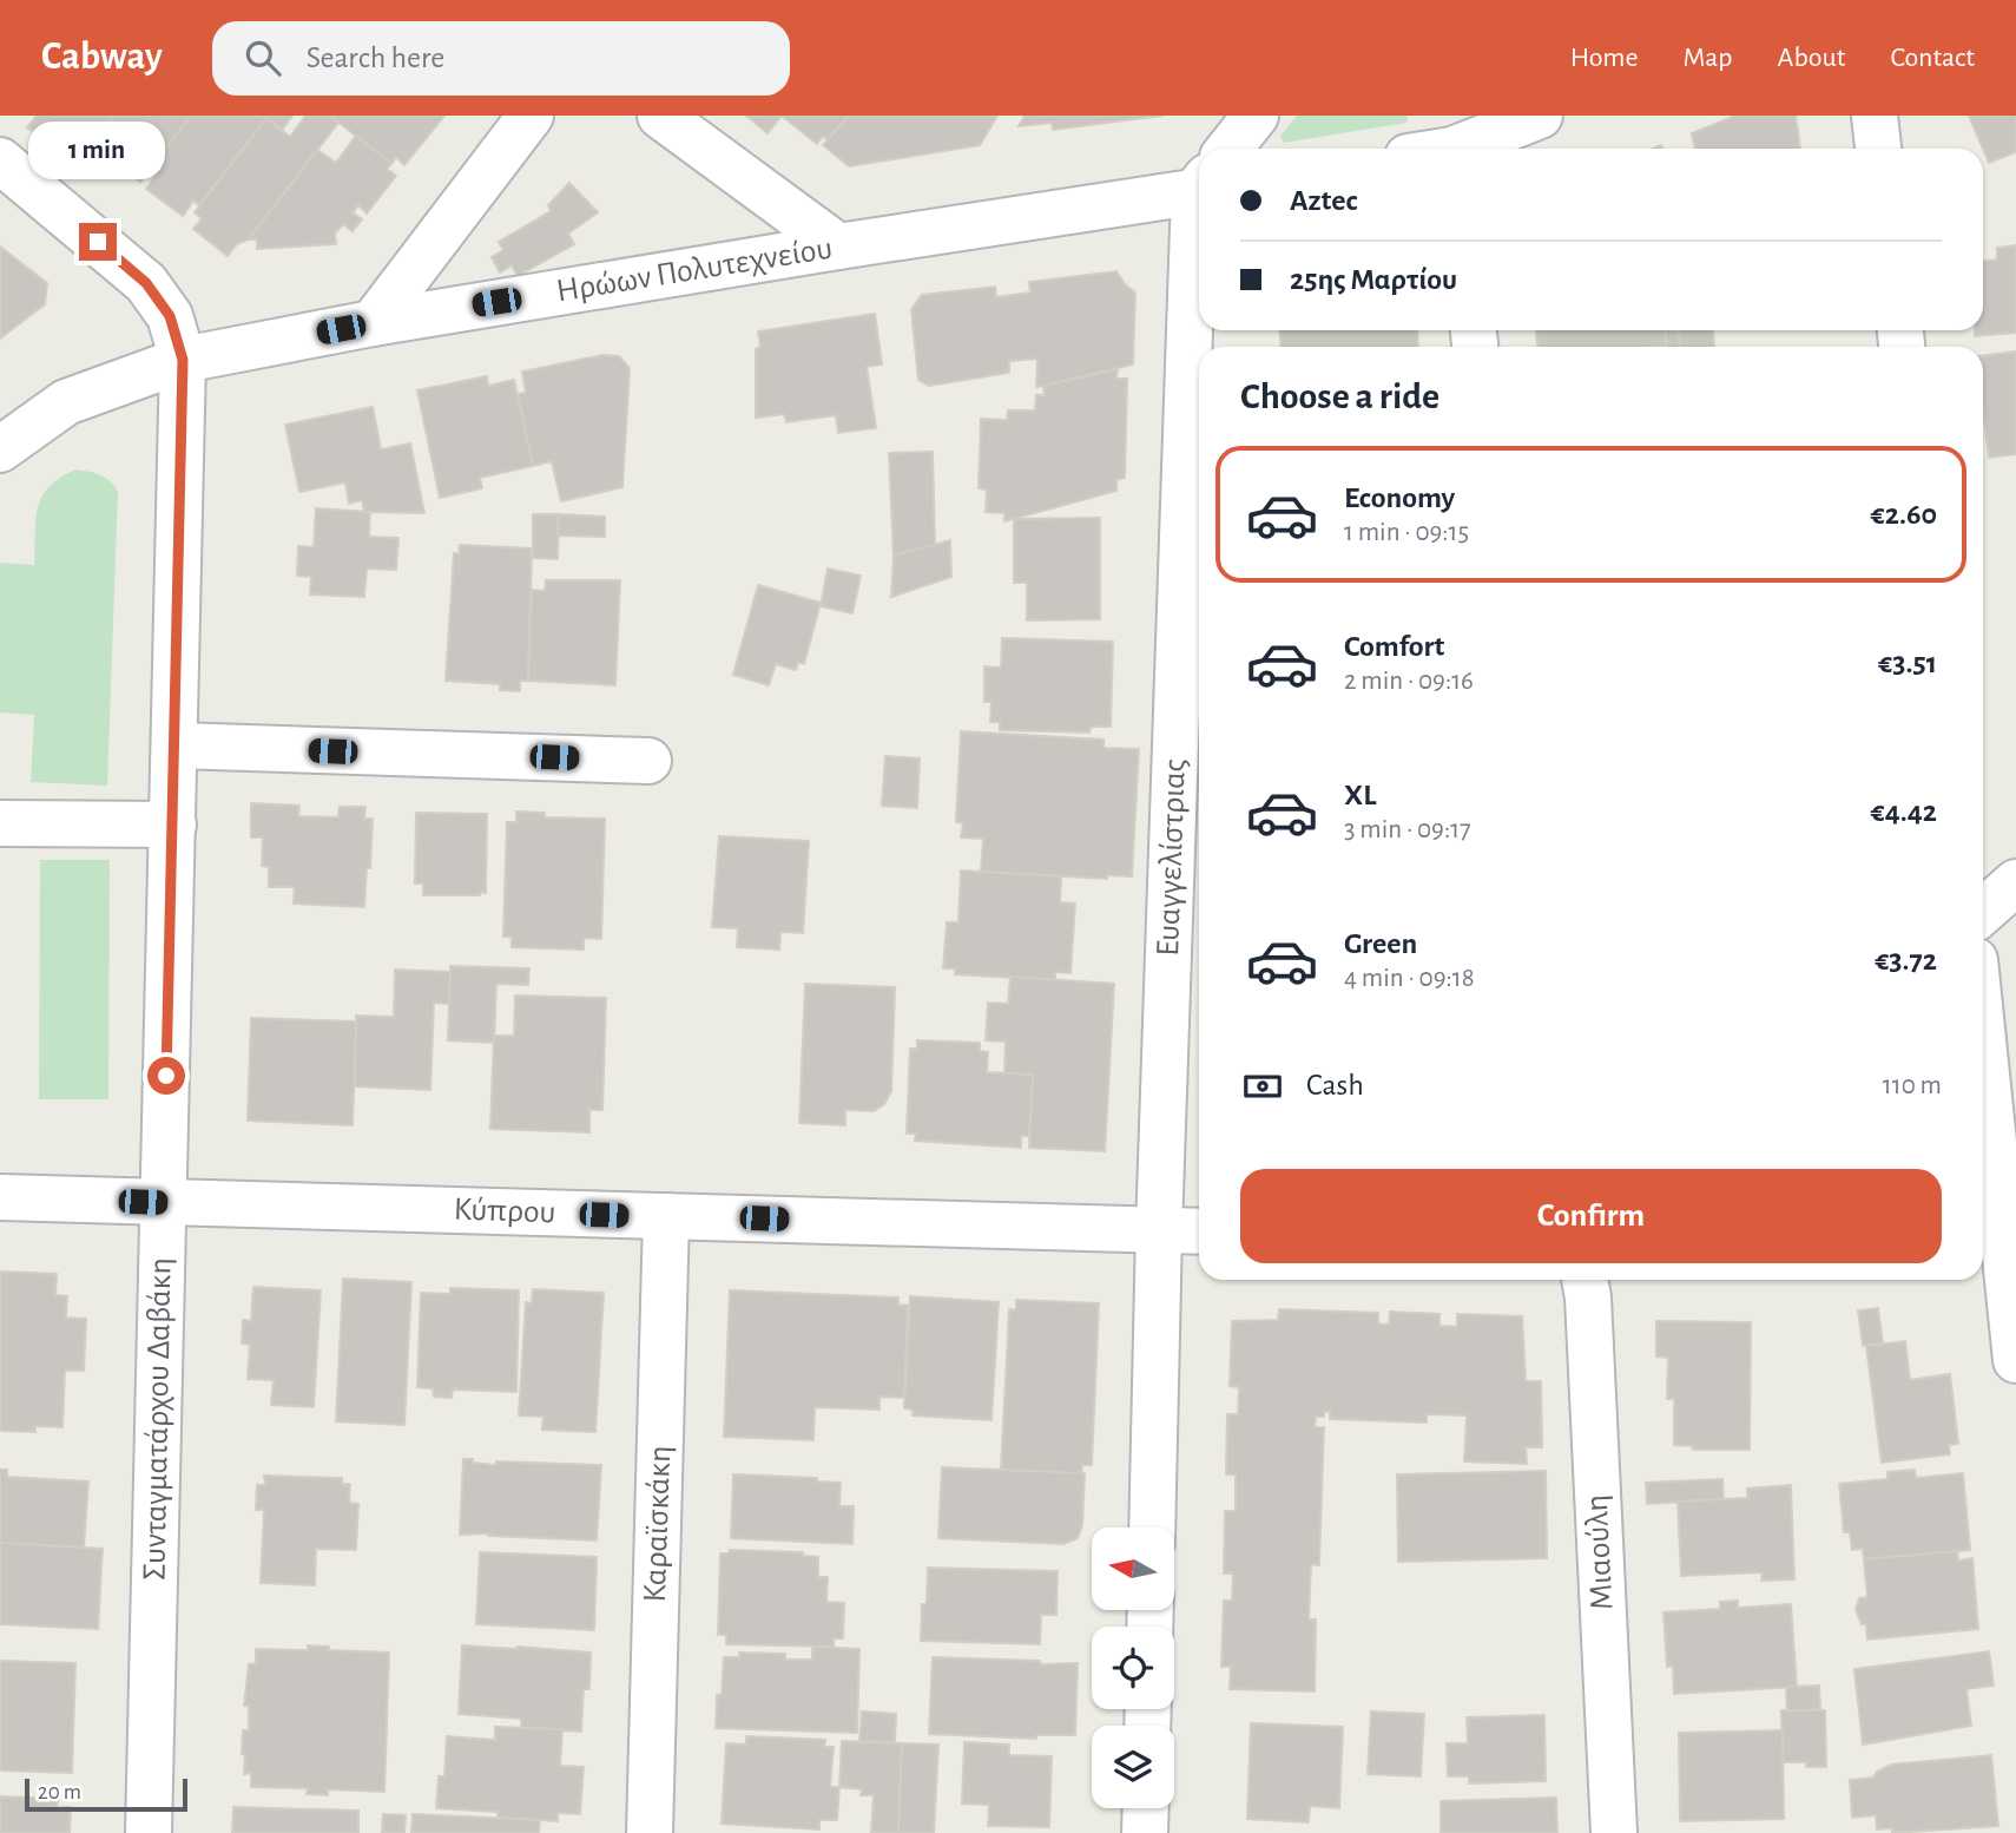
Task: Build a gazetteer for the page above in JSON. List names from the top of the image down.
{
  "streets": {
    "street": [
      "Ηρώων Πολυτεχνείου",
      "Ευαγγελίστριας",
      "Κύπρου",
      "Συνταγματάρχου Δαβάκη",
      "Καραϊσκάκη",
      "Μιαούλη"
    ]
  },
  "crossings": [
    ["Ηρώων Πολυτεχνείου", "Συνταγματάρχου Δαβάκη"],
    ["Ευαγγελίστριας", "Κύπρου"],
    ["Κύπρου", "Συνταγματάρχου Δαβάκη"],
    ["Κύπρου", "Καραϊσκάκη"]
  ],
  "scale_bar": "20 m",
  "north": "left",
  "page": {
    "header": "Cabway",
    "search": "Search here",
    "nav": [
      "Home",
      "Map",
      "About",
      "Contact"
    ],
    "bubble": "1 min",
    "banner": ["Aztec", "25ης Μαρτίου"],
    "heading": "Choose a ride",
    "list": [
      {
        "name": "Economy",
        "note": "1 min · 09:15",
        "value": "€2.60"
      },
      {
        "name": "Comfort",
        "note": "2 min · 09:16",
        "value": "€3.51"
      },
      {
        "name": "XL",
        "note": "3 min · 09:17",
        "value": "€4.42"
      },
      {
        "name": "Green",
        "note": "4 min · 09:18",
        "value": "€3.72"
      }
    ],
    "pay": ["Cash", "110 m"],
    "buttons": "Confirm",
    "scale": "20 m"
  }
}
